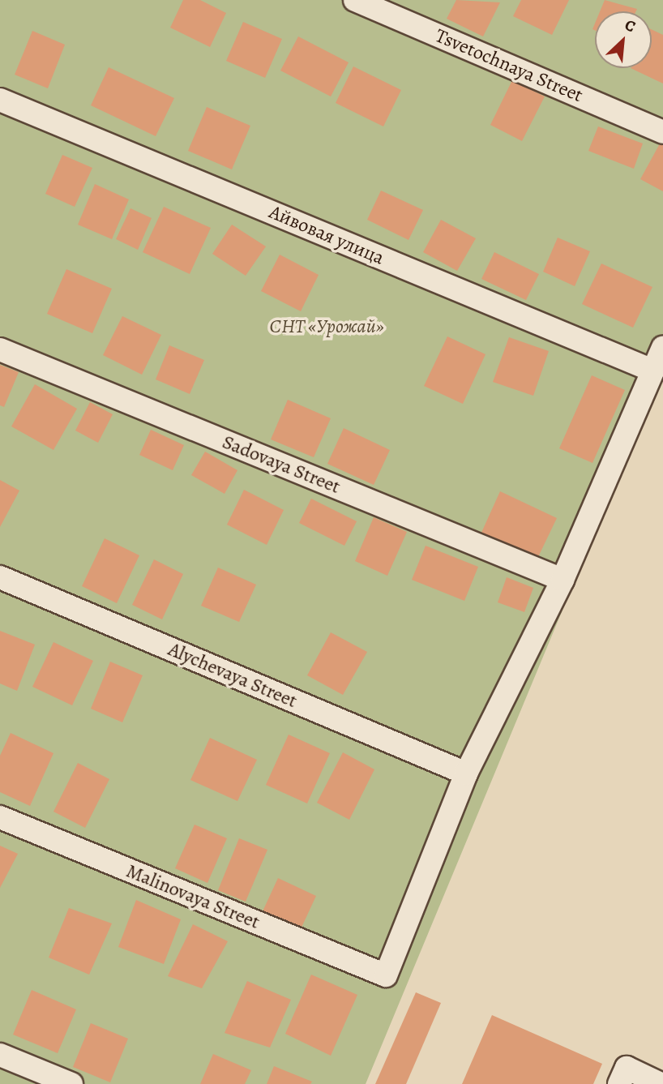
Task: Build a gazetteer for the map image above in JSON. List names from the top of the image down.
{
  "streets": {
    "street": [
      "Tsvetochnaya Street",
      "Айвовая улица",
      "Sadovaya Street",
      "Alychevaya Street",
      "Malinovaya Street"
    ]
  },
  "crossings": [
    ["Alychevaya Street", "Malinovaya Street"]
  ],
  "parks": ["СНТ «Урожай»"],
  "north": "top right"
}
